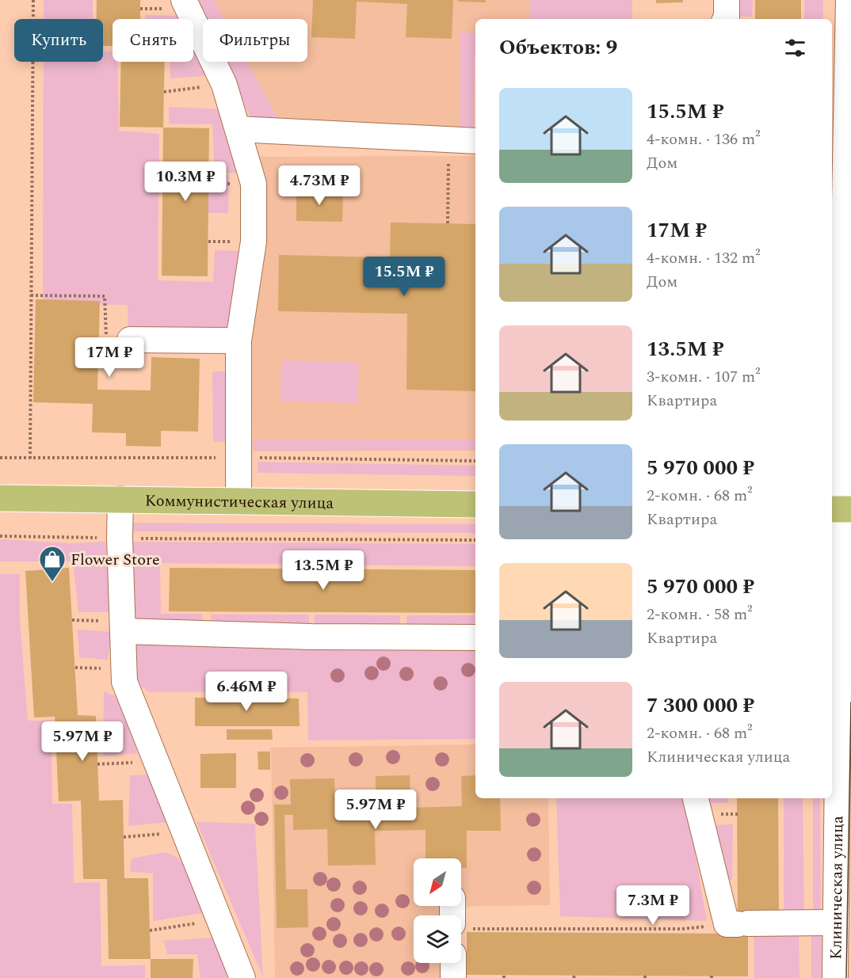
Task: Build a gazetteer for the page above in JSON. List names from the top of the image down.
{
  "streets": {
    "main road": ["Коммунистическая улица"],
    "street": ["Клиническая улица"]
  },
  "places": {
    "shop": ["Flower Store"]
  },
  "north": "bottom left",
  "page": {
    "chip": ["Купить", "Снять", "Фильтры"],
    "heading": "Объектов: 9",
    "list": [
      {
        "name": "15.5M ₽",
        "note": "4-комн. · 136 m² · Дом"
      },
      {
        "name": "17M ₽",
        "note": "4-комн. · 132 m² · Дом"
      },
      {
        "name": "13.5M ₽",
        "note": "3-комн. · 107 m² · Квартира"
      },
      {
        "name": "5 970 000 ₽",
        "note": "2-комн. · 68 m² · Квартира"
      },
      {
        "name": "5 970 000 ₽",
        "note": "2-комн. · 58 m² · Квартира"
      },
      {
        "name": "7 300 000 ₽",
        "note": "2-комн. · 68 m² · Клиническая улица"
      }
    ],
    "price": [
      "10.3M ₽",
      "4.73M ₽",
      "15.5M ₽",
      "17M ₽",
      "13.5M ₽",
      "6.46M ₽",
      "5.97M ₽",
      "5.97M ₽",
      "7.3M ₽"
    ]
  }
}
